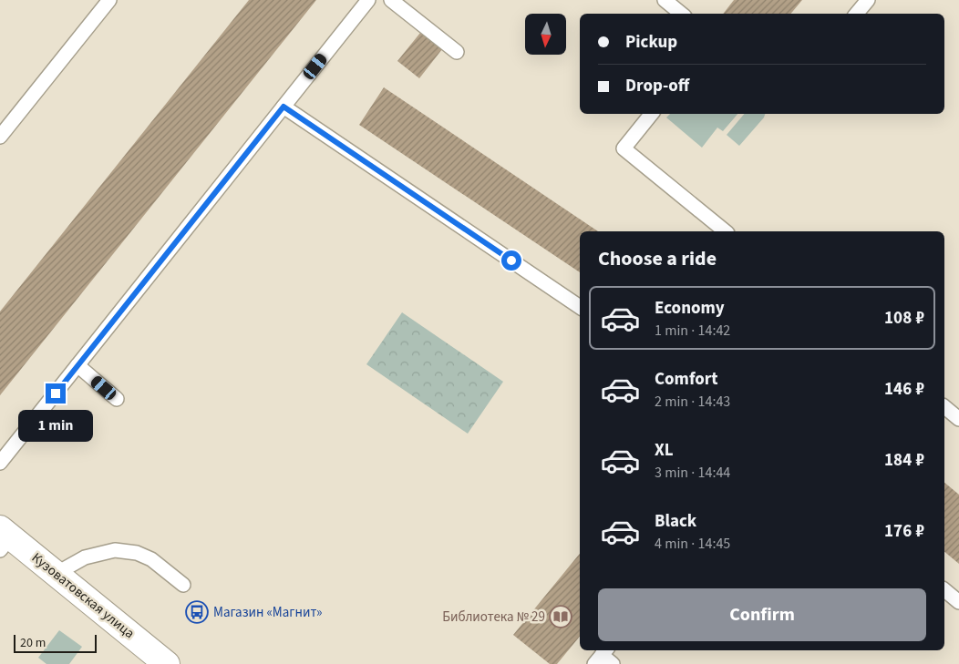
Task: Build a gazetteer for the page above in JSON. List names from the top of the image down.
{
  "streets": {
    "street": ["Кузоватовская улица"]
  },
  "places": {
    "bus stop": ["Магазин «Магнит»"],
    "library": ["Библиотека № 29"]
  },
  "scale_bar": "20 m",
  "north": "bottom",
  "page": {
    "banner": ["Pickup", "Drop-off"],
    "heading": "Choose a ride",
    "list": [
      {
        "name": "Economy",
        "note": "1 min · 14:42",
        "value": "108 ₽"
      },
      {
        "name": "Comfort",
        "note": "2 min · 14:43",
        "value": "146 ₽"
      },
      {
        "name": "XL",
        "note": "3 min · 14:44",
        "value": "184 ₽"
      },
      {
        "name": "Black",
        "note": "4 min · 14:45",
        "value": "176 ₽"
      }
    ],
    "bubble": "1 min",
    "buttons": "Confirm",
    "scale": "20 m"
  }
}
